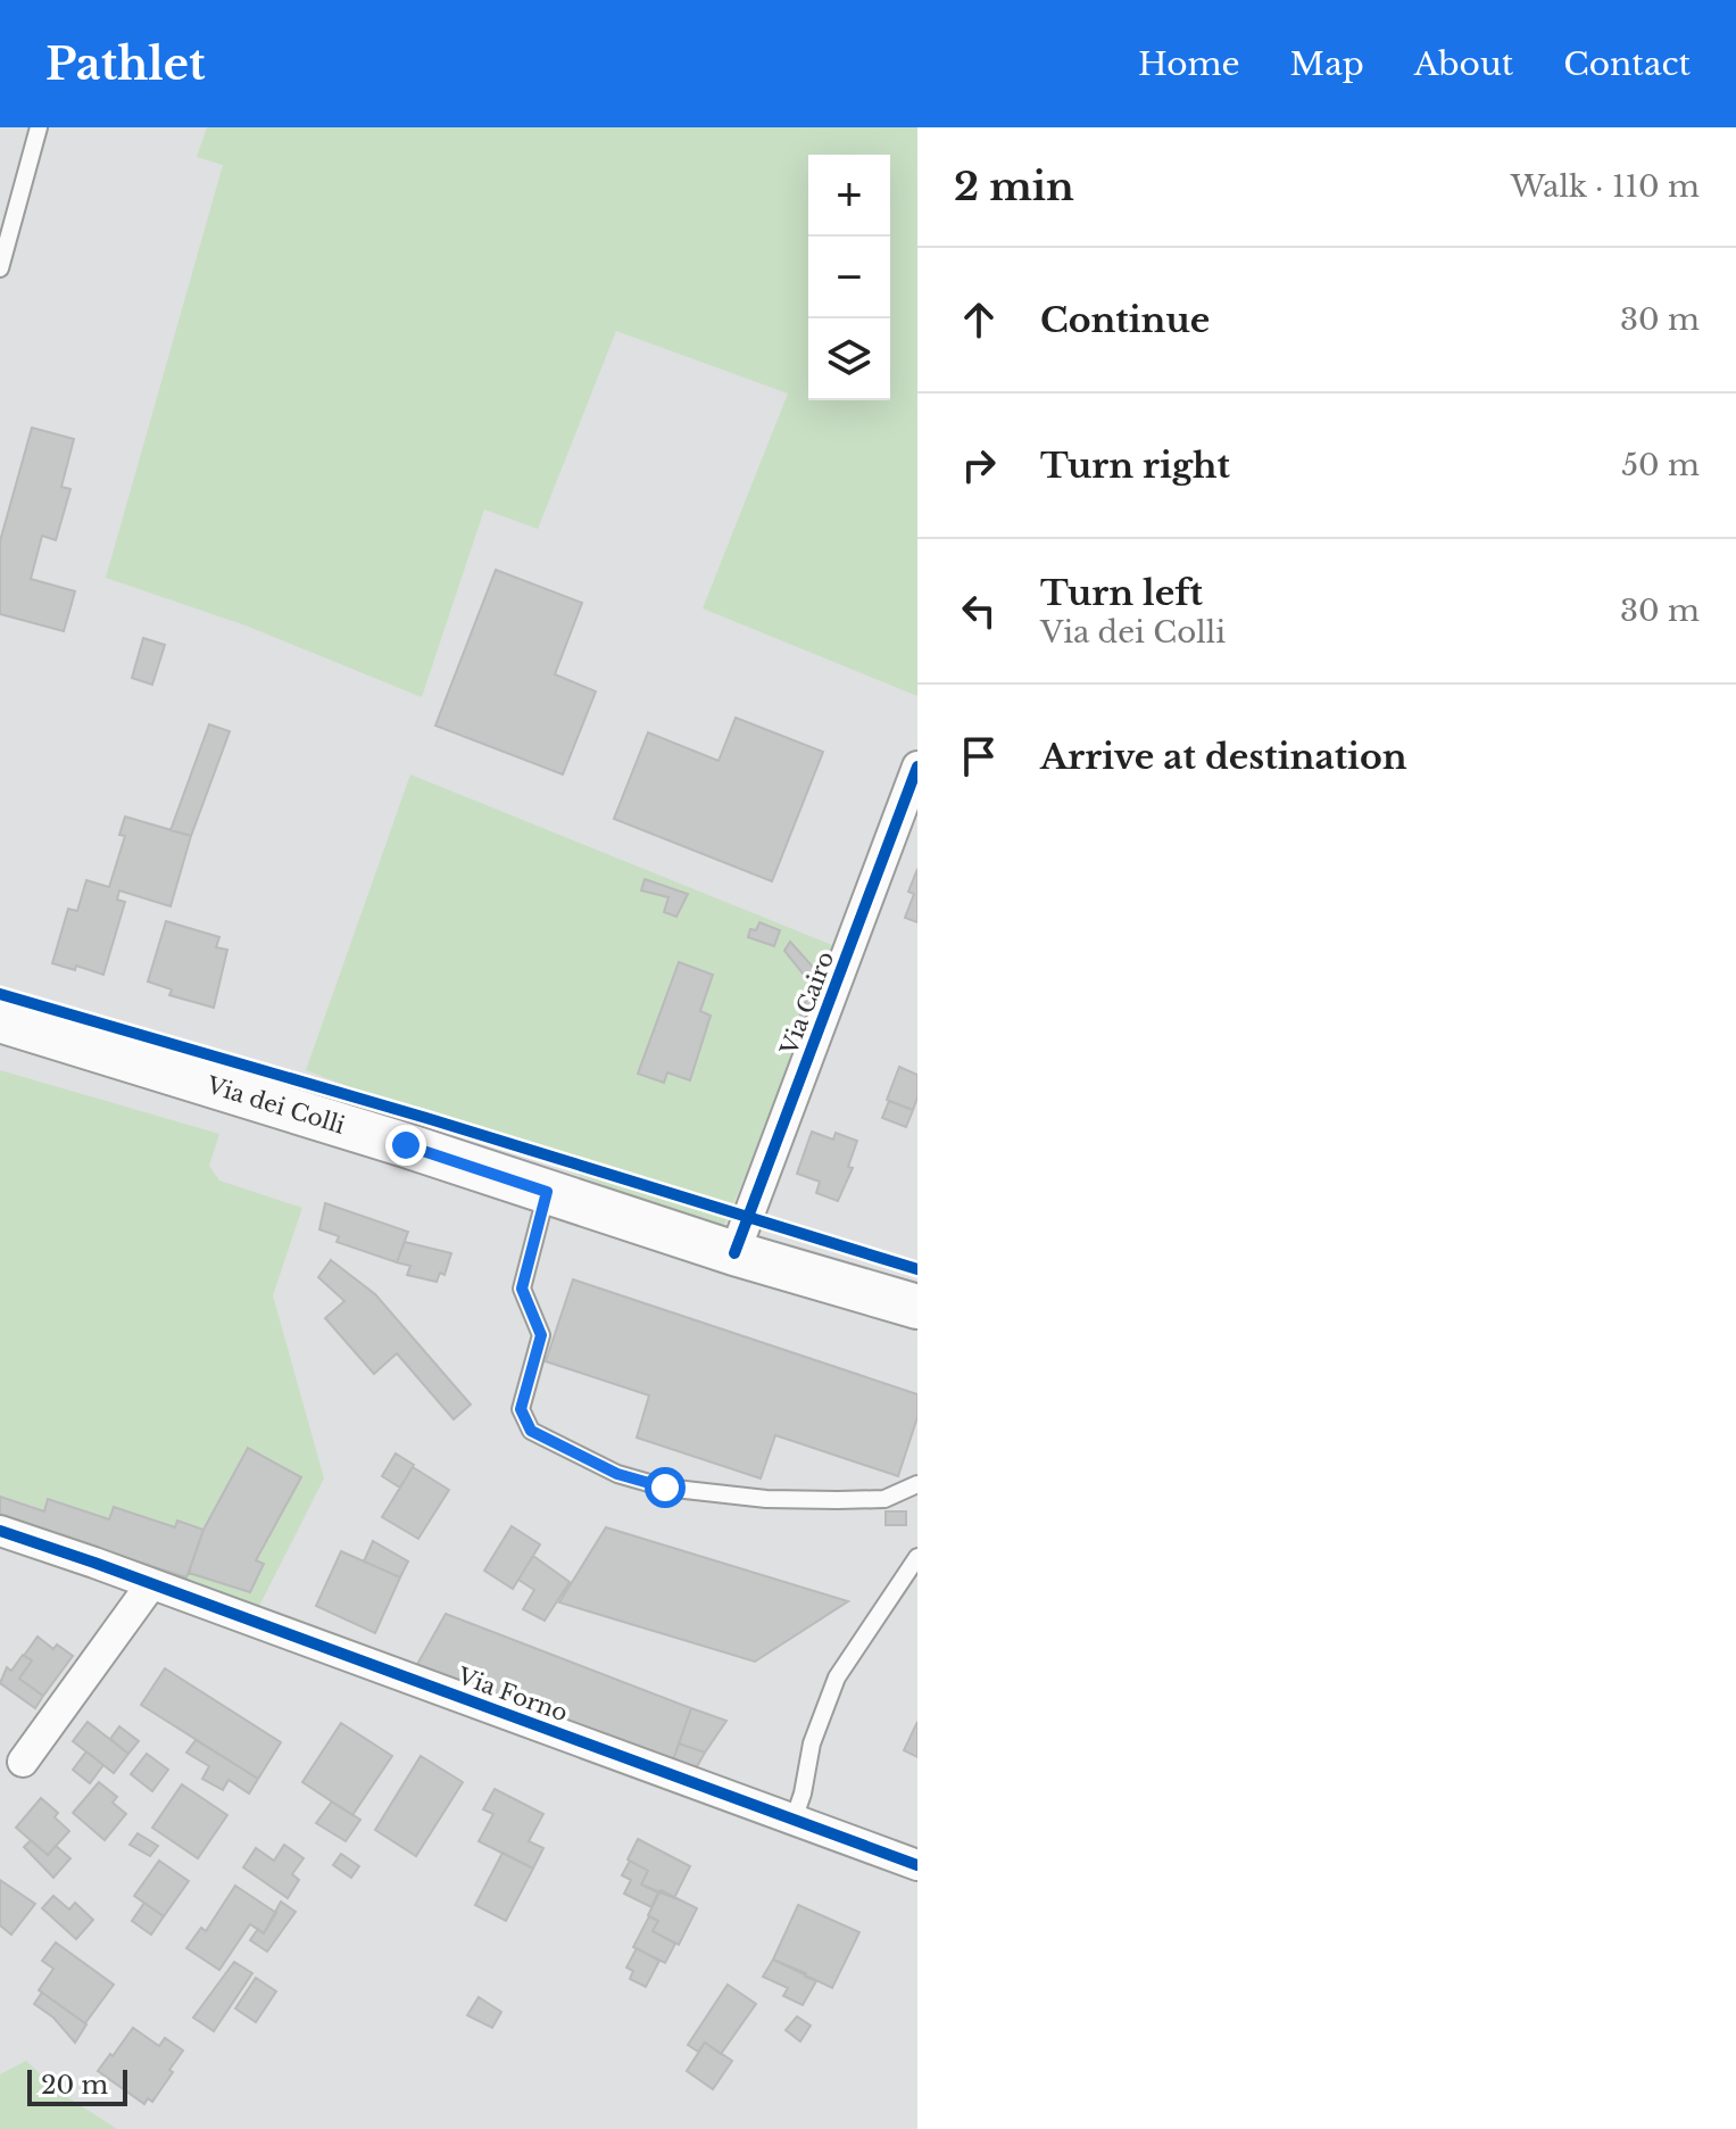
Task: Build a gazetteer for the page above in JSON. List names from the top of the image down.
{
  "streets": {
    "main road": ["Via dei Colli"],
    "street": ["Via Cairo", "Via Forno"]
  },
  "crossings": [
    ["Via Cairo", "Via dei Colli"]
  ],
  "scale_bar": "20 m",
  "page": {
    "header": "Pathlet",
    "nav": [
      "Home",
      "Map",
      "About",
      "Contact"
    ],
    "heading": ["2 min", "Walk · 110 m"],
    "map_buttons": ["+", "−"],
    "list": [
      ["Continue", "30 m"],
      ["Turn right", "50 m"],
      ["Turn left", "Via dei Colli", "30 m"],
      "Arrive at destination"
    ],
    "scale": "20 m"
  }
}
